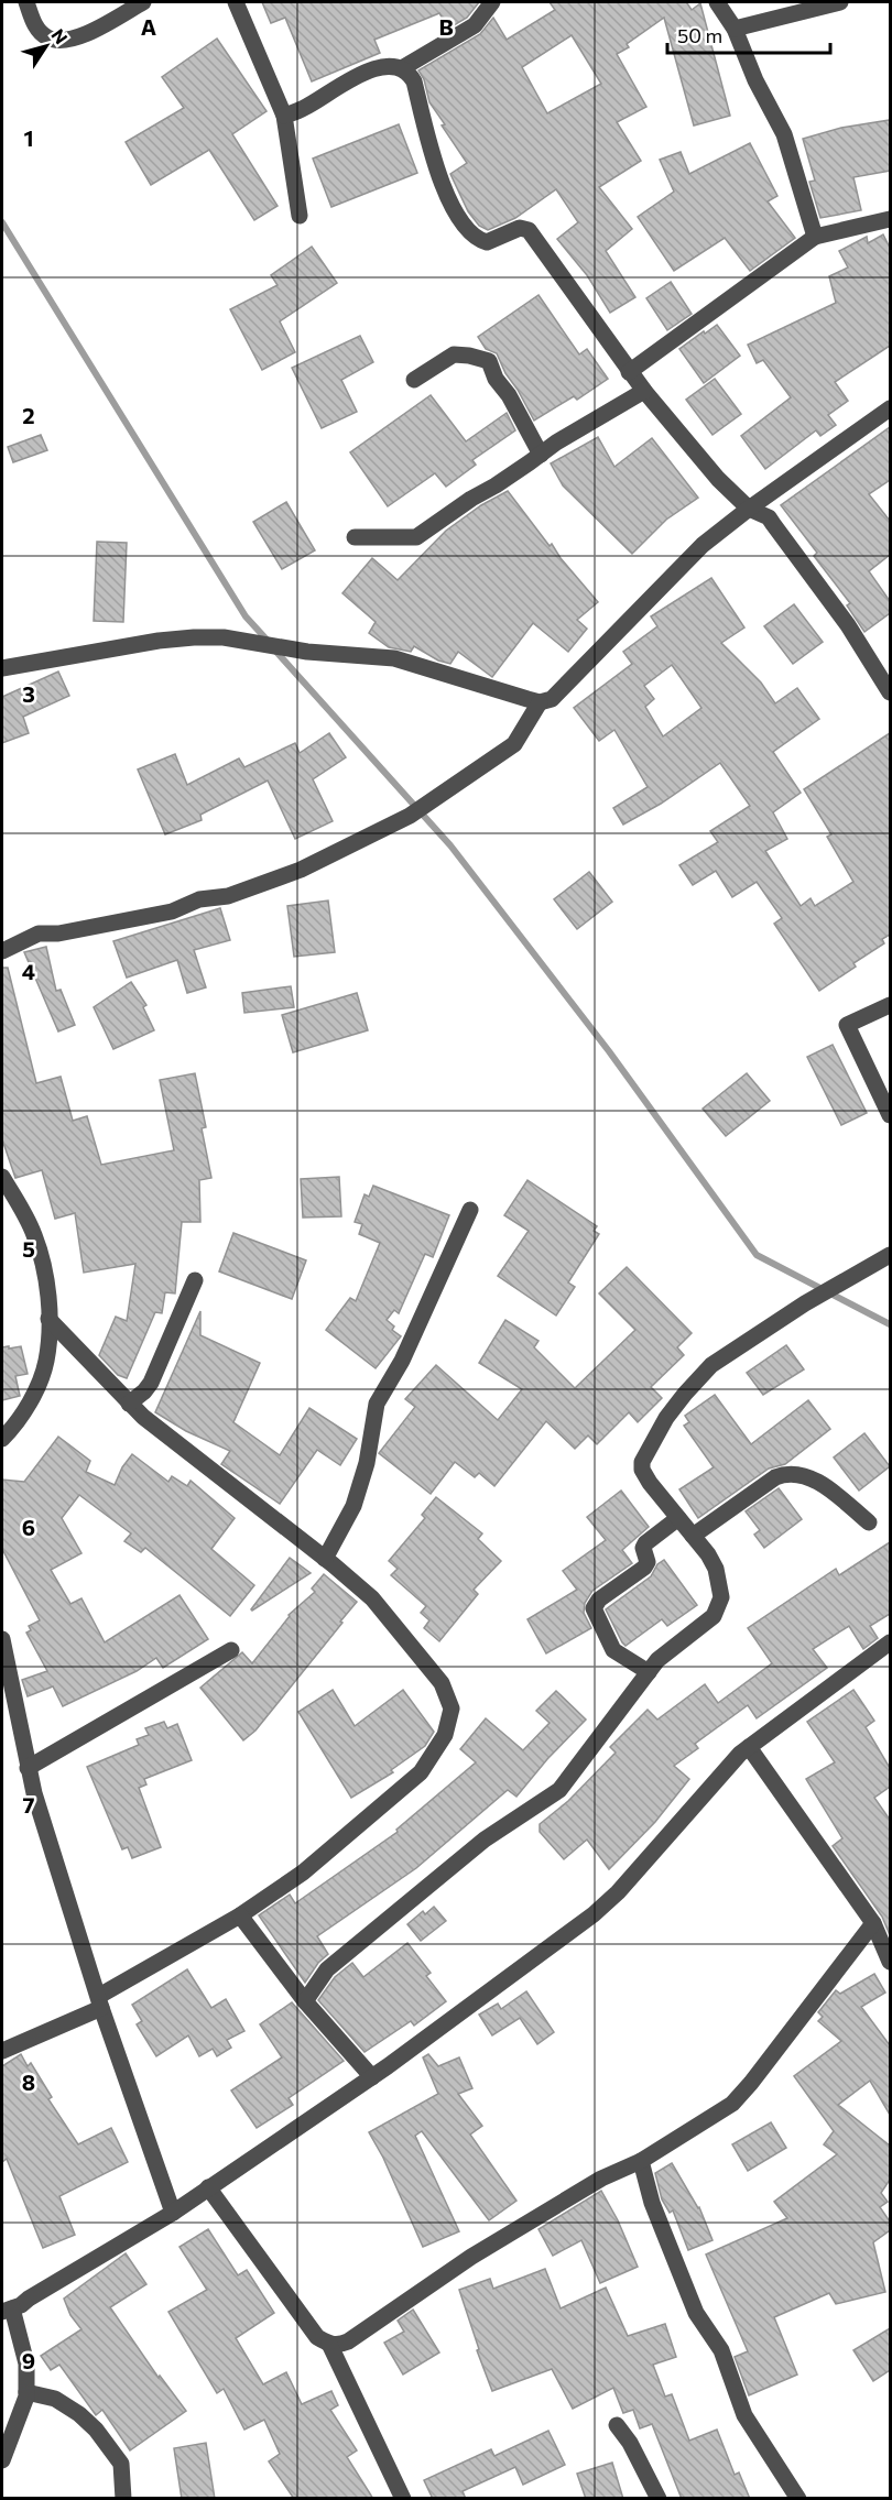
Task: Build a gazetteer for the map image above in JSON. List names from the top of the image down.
{
  "scale_bar": "50 m",
  "north": "top right",
  "grid": {
    "columns": ["A", "B"],
    "rows": [
      "1",
      "2",
      "3",
      "4",
      "5",
      "6",
      "7",
      "8",
      "9"
    ]
  }
}
